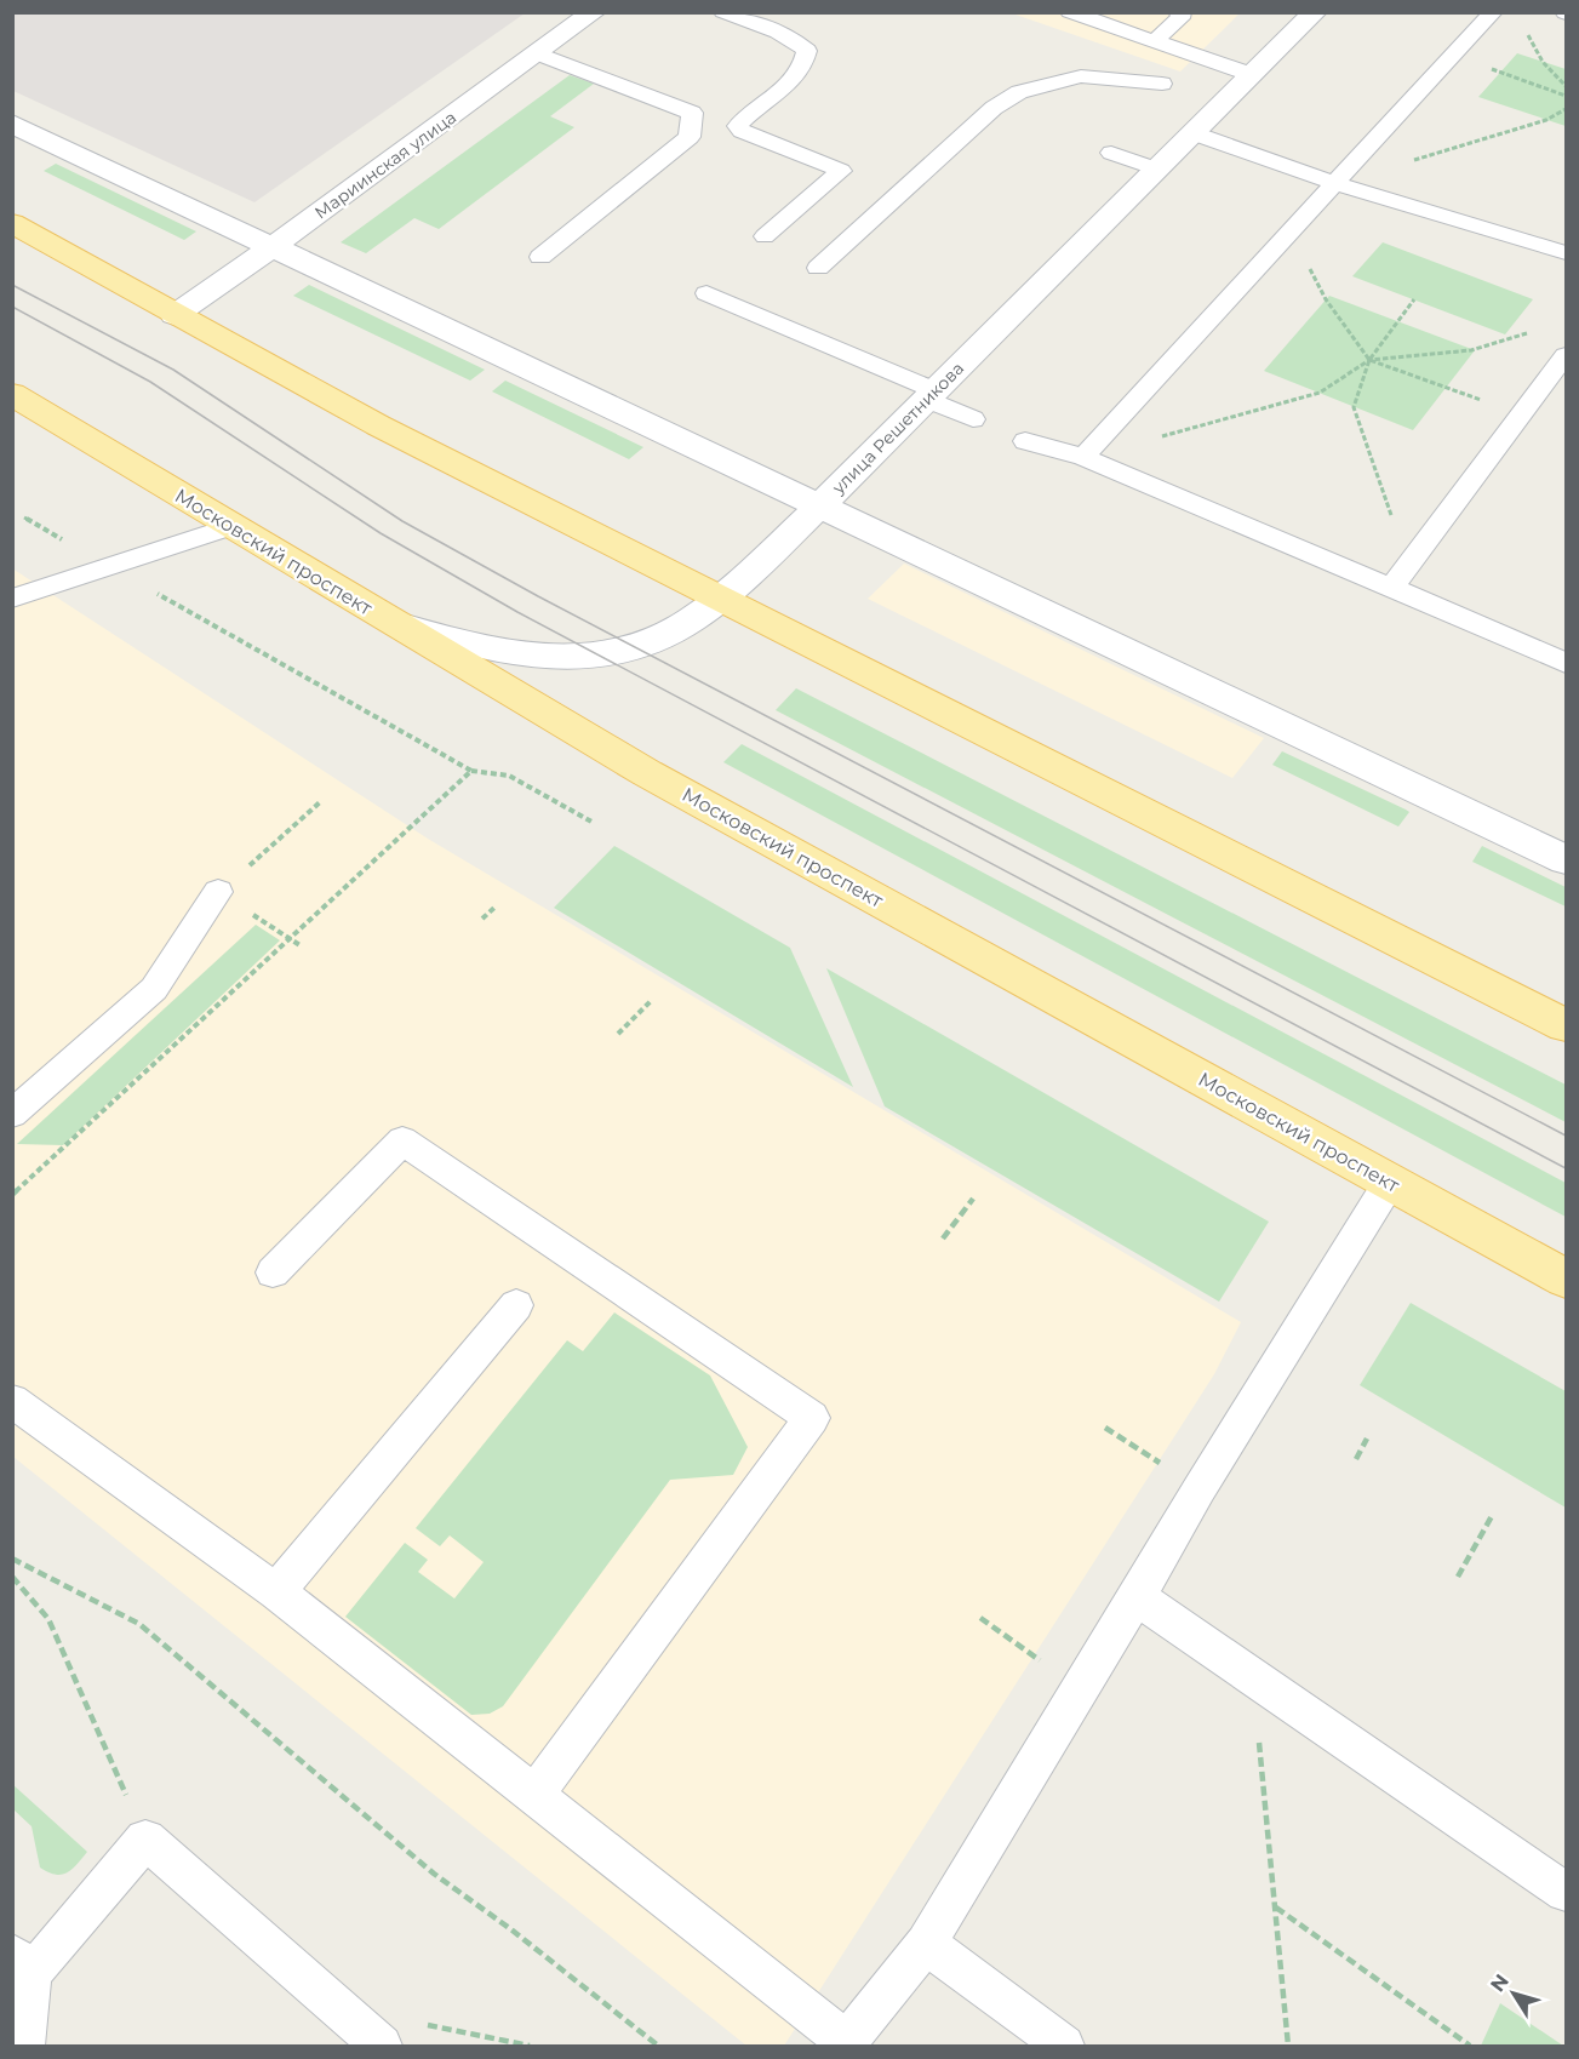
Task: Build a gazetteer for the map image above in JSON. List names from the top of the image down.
{
  "streets": {
    "main road": ["Московский проспект"],
    "street": ["Мариинская улица", "улица Решетникова"]
  },
  "crossings": [
    ["улица Решетникова", "Московский проспект"]
  ],
  "north": "top left"
}
